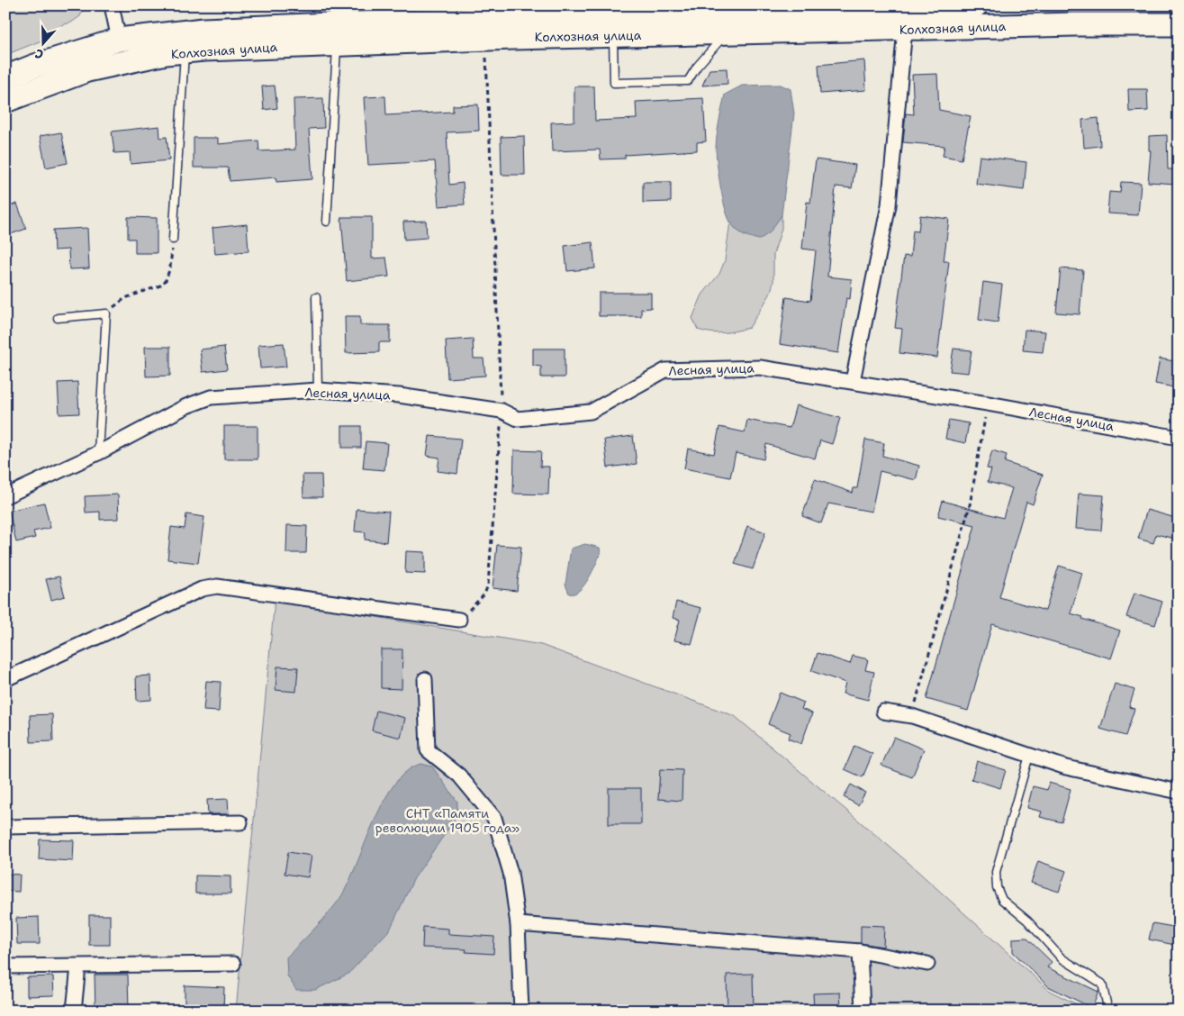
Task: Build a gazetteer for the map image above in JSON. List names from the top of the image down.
{
  "streets": {
    "main road": ["Колхозная улица"],
    "street": ["Лесная улица"]
  },
  "parks": ["СНТ «Памяти революции 1905 года»"],
  "north": "bottom"
}
